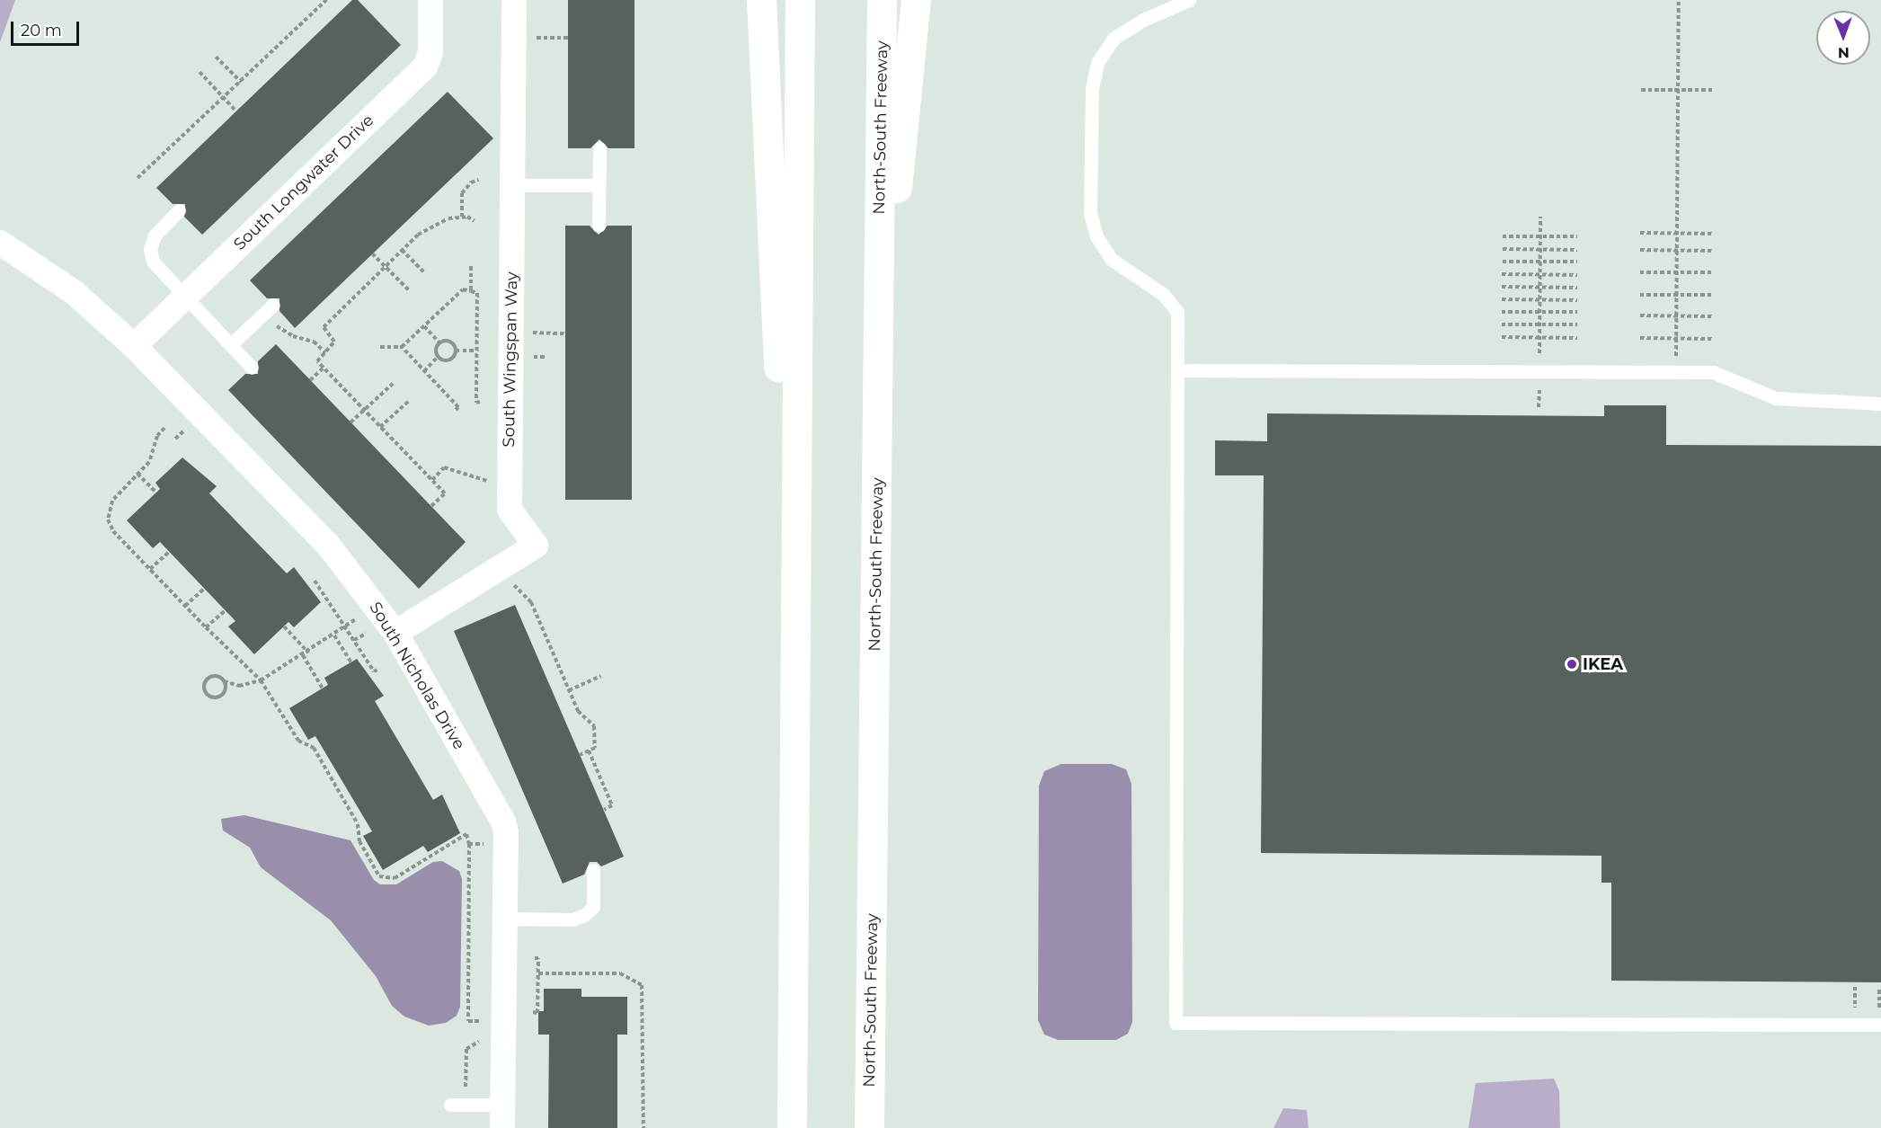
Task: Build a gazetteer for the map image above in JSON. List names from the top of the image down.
{
  "streets": {
    "highway": ["North-South Freeway"],
    "street": ["South Longwater Drive", "South Wingspan Way", "South Nicholas Drive"]
  },
  "crossings": [
    ["South Longwater Drive", "South Nicholas Drive"],
    ["South Wingspan Way", "South Nicholas Drive"]
  ],
  "places": ["IKEA"],
  "scale_bar": "20 m",
  "north": "bottom"
}
